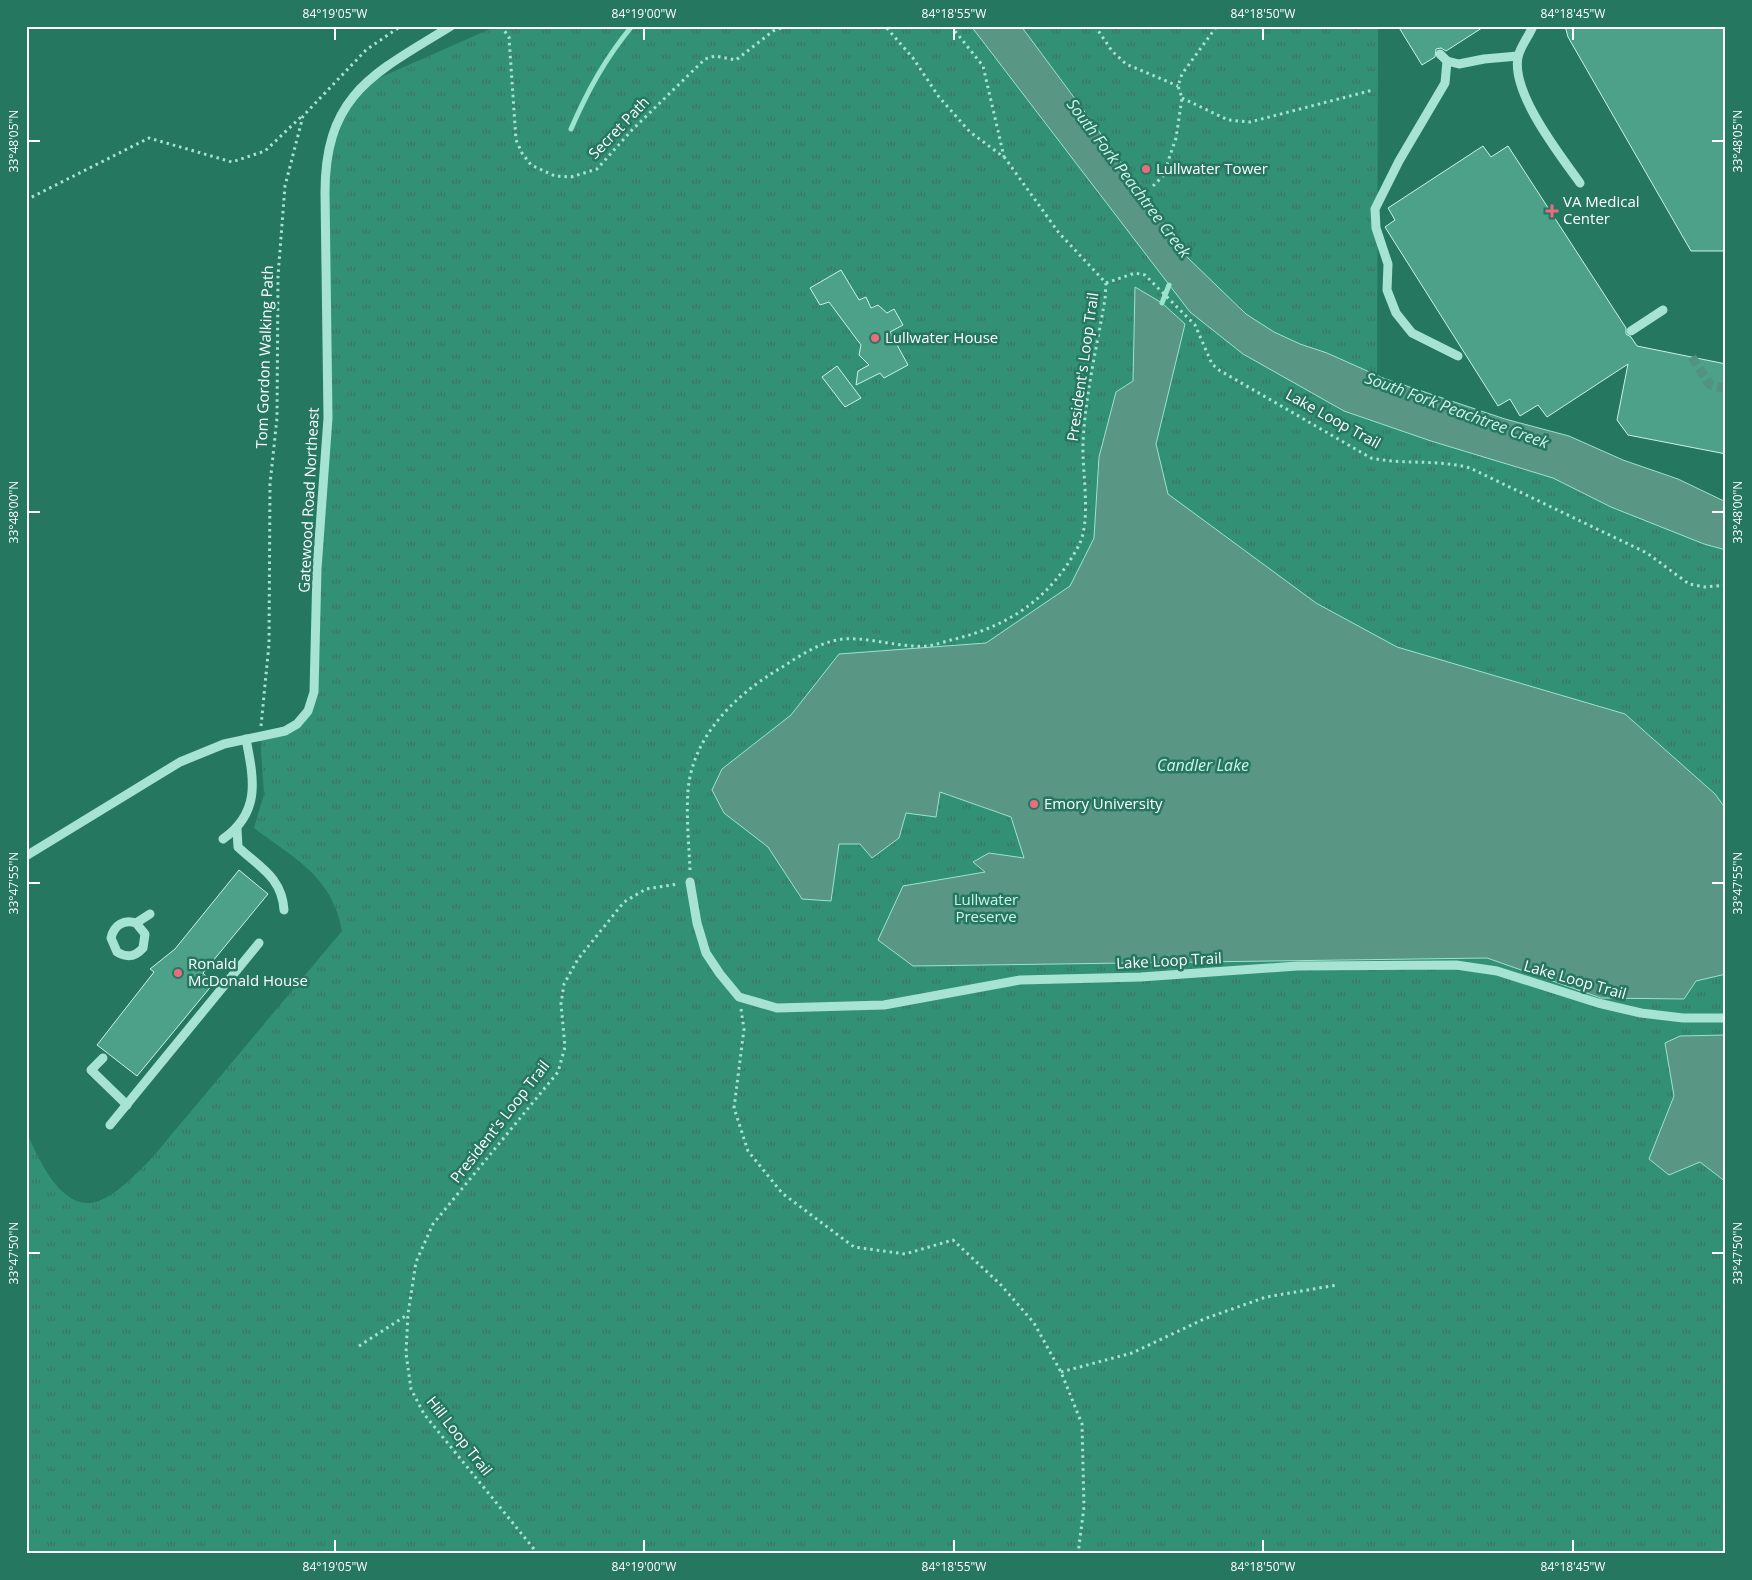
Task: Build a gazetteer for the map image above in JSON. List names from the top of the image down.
{
  "streets": {
    "street": ["Lake Loop Trail", "Gatewood Road Northeast"],
    "path": [
      "Secret Path",
      "Tom Gordon Walking Path",
      "President's Loop Trail",
      "Hill Loop Trail"
    ]
  },
  "crossings": [
    ["Tom Gordon Walking Path", "Gatewood Road Northeast"],
    ["President's Loop Trail", "Lake Loop Trail"],
    ["President's Loop Trail", "Hill Loop Trail"]
  ],
  "water": ["South Fork Peachtree Creek", "Candler Lake"],
  "parks": ["Lullwater Preserve"],
  "places": {
    "other": [
      "Lullwater Tower",
      "Lullwater House",
      "Emory University",
      "Ronald McDonald House"
    ],
    "health": ["VA Medical Center"]
  },
  "coordinates": [
    "84°19'05\"W",
    "84°19'00\"W",
    "84°18'55\"W",
    "84°18'50\"W",
    "84°18'45\"W",
    "33°48'05\"N",
    "33°48'00\"N",
    "33°47'55\"N",
    "33°47'50\"N"
  ]
}
